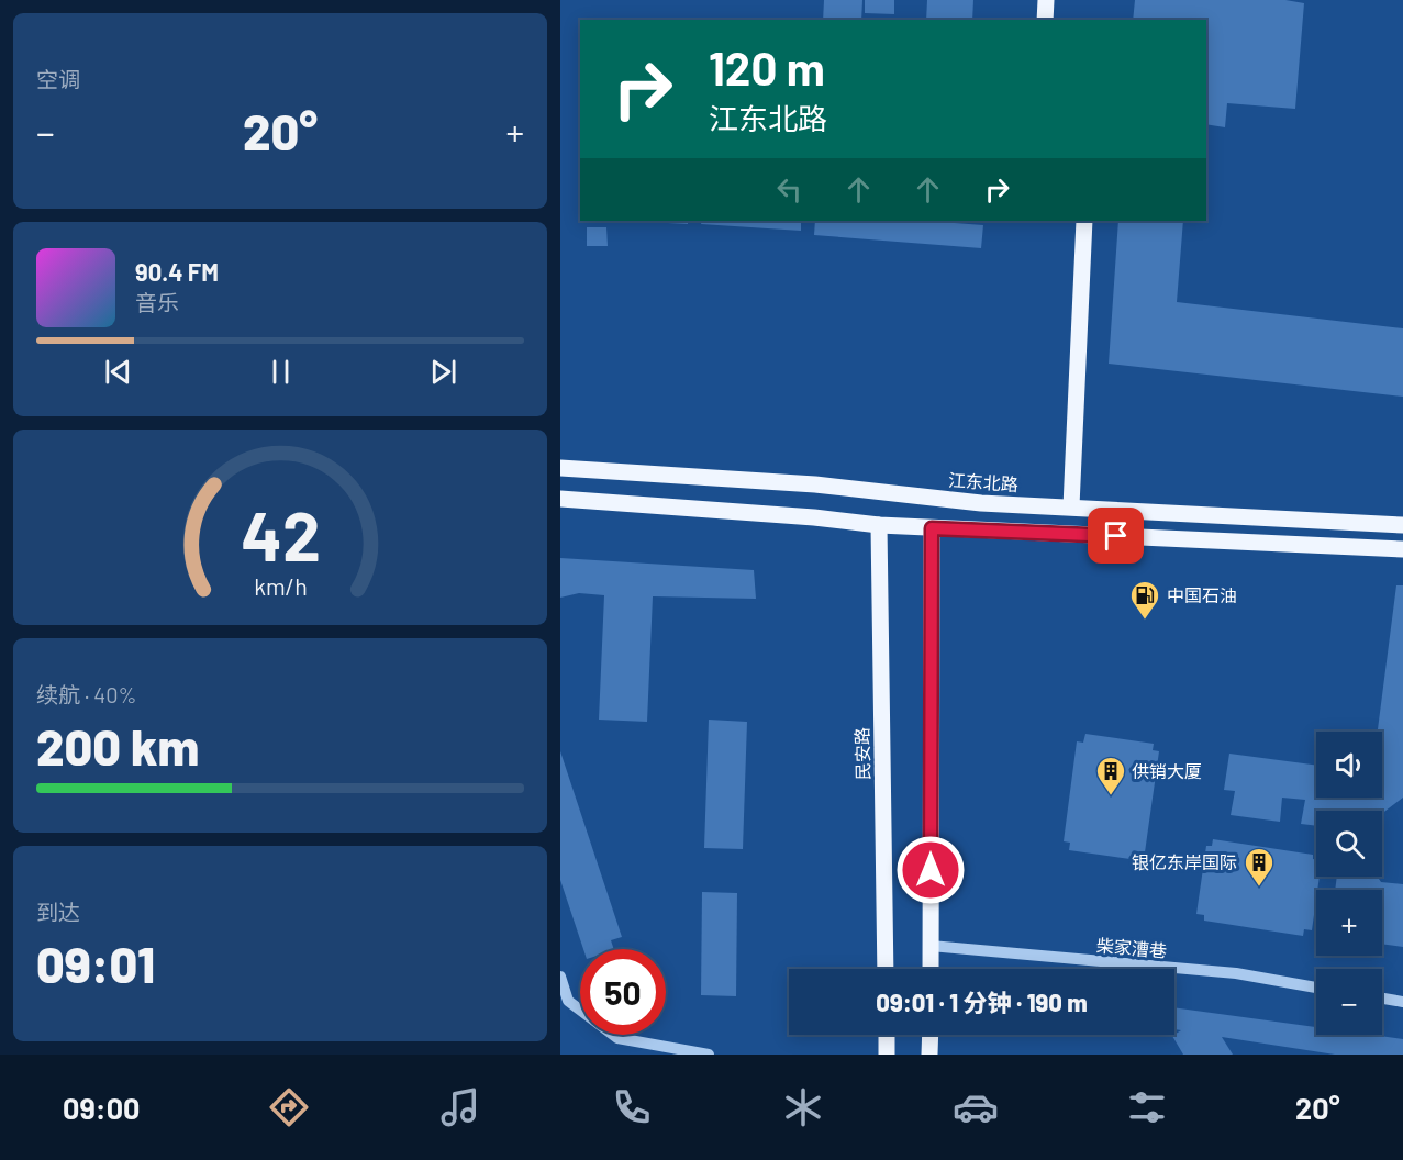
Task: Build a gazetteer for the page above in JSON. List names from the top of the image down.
{
  "streets": {
    "main road": ["江东北路", "民安路"],
    "street": ["柴家漕巷"]
  },
  "places": {
    "fuel station": ["中国石油"],
    "building": ["供销大厦", "银亿东岸国际"]
  },
  "page": {
    "tile": [
      "空调",
      ["续航 · 40%", "200 km"],
      ["到达", "09:01"]
    ],
    "turn": ["120 m", "江东北路"],
    "heat": ["−", "20°", "+"],
    "song": ["90.4 FM", "音乐"],
    "map_buttons": ["+", "−"],
    "limit": "50",
    "trip": "09:01 · 1 分钟 · 190 m",
    "tabs": ["09:00", "20°"],
    "gauge": ["42", "km/h"]
  }
}
